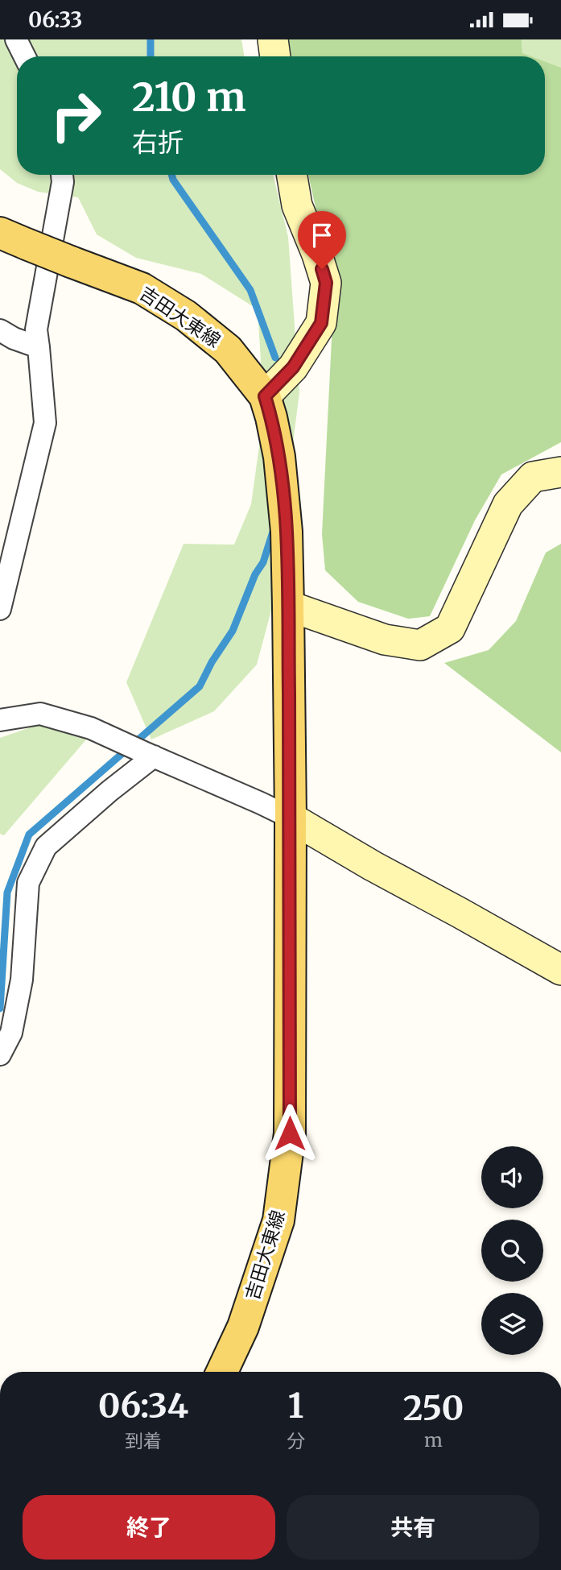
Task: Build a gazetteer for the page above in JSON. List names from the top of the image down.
{
  "streets": {
    "main road": ["吉田大東線"]
  },
  "page": {
    "status": "06:33",
    "turn": ["210 m", "右折"],
    "eta": [
      "06:34",
      "到着",
      "1",
      "分",
      "250",
      "m"
    ],
    "buttons": ["終了", "共有"]
  }
}
